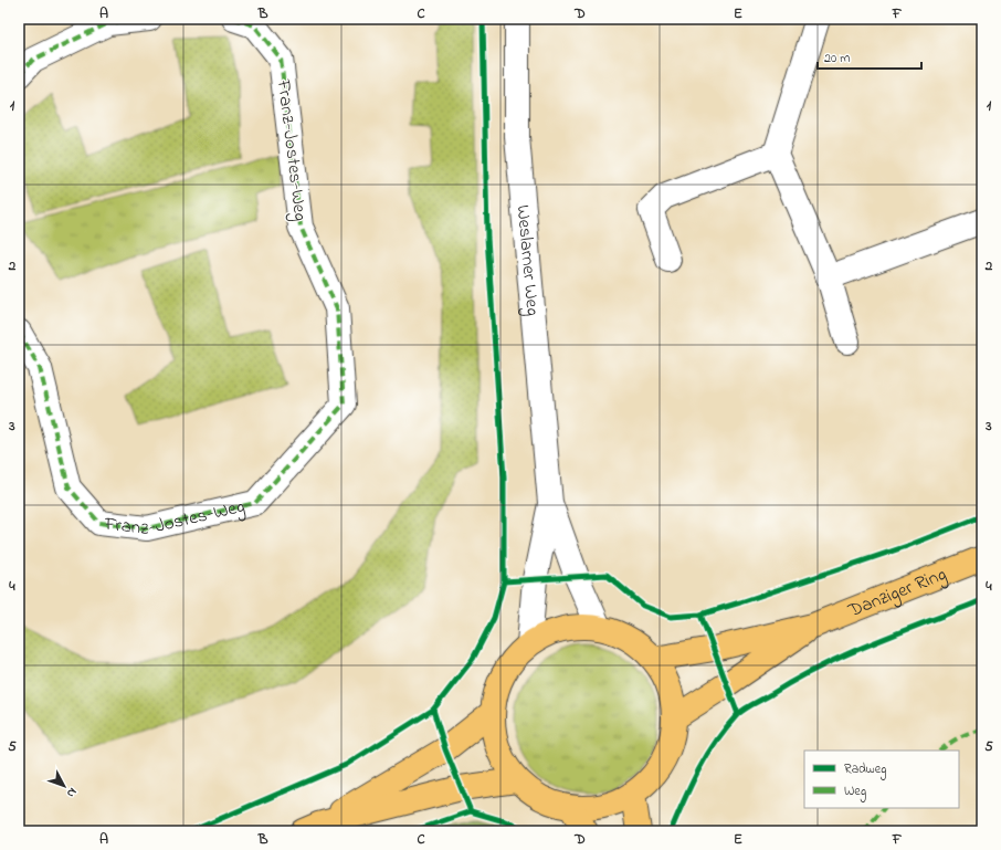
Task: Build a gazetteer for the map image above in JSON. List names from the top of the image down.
{
  "streets": {
    "main road": ["Danziger Ring"],
    "street": ["Franz-Jostes-Weg", "Weslarner Weg"]
  },
  "legend": ["Radweg", "Weg"],
  "scale_bar": "20 m",
  "north": "bottom right",
  "grid": {
    "columns": [
      "A",
      "B",
      "C",
      "D",
      "E",
      "F"
    ],
    "rows": [
      "1",
      "2",
      "3",
      "4",
      "5"
    ]
  }
}
